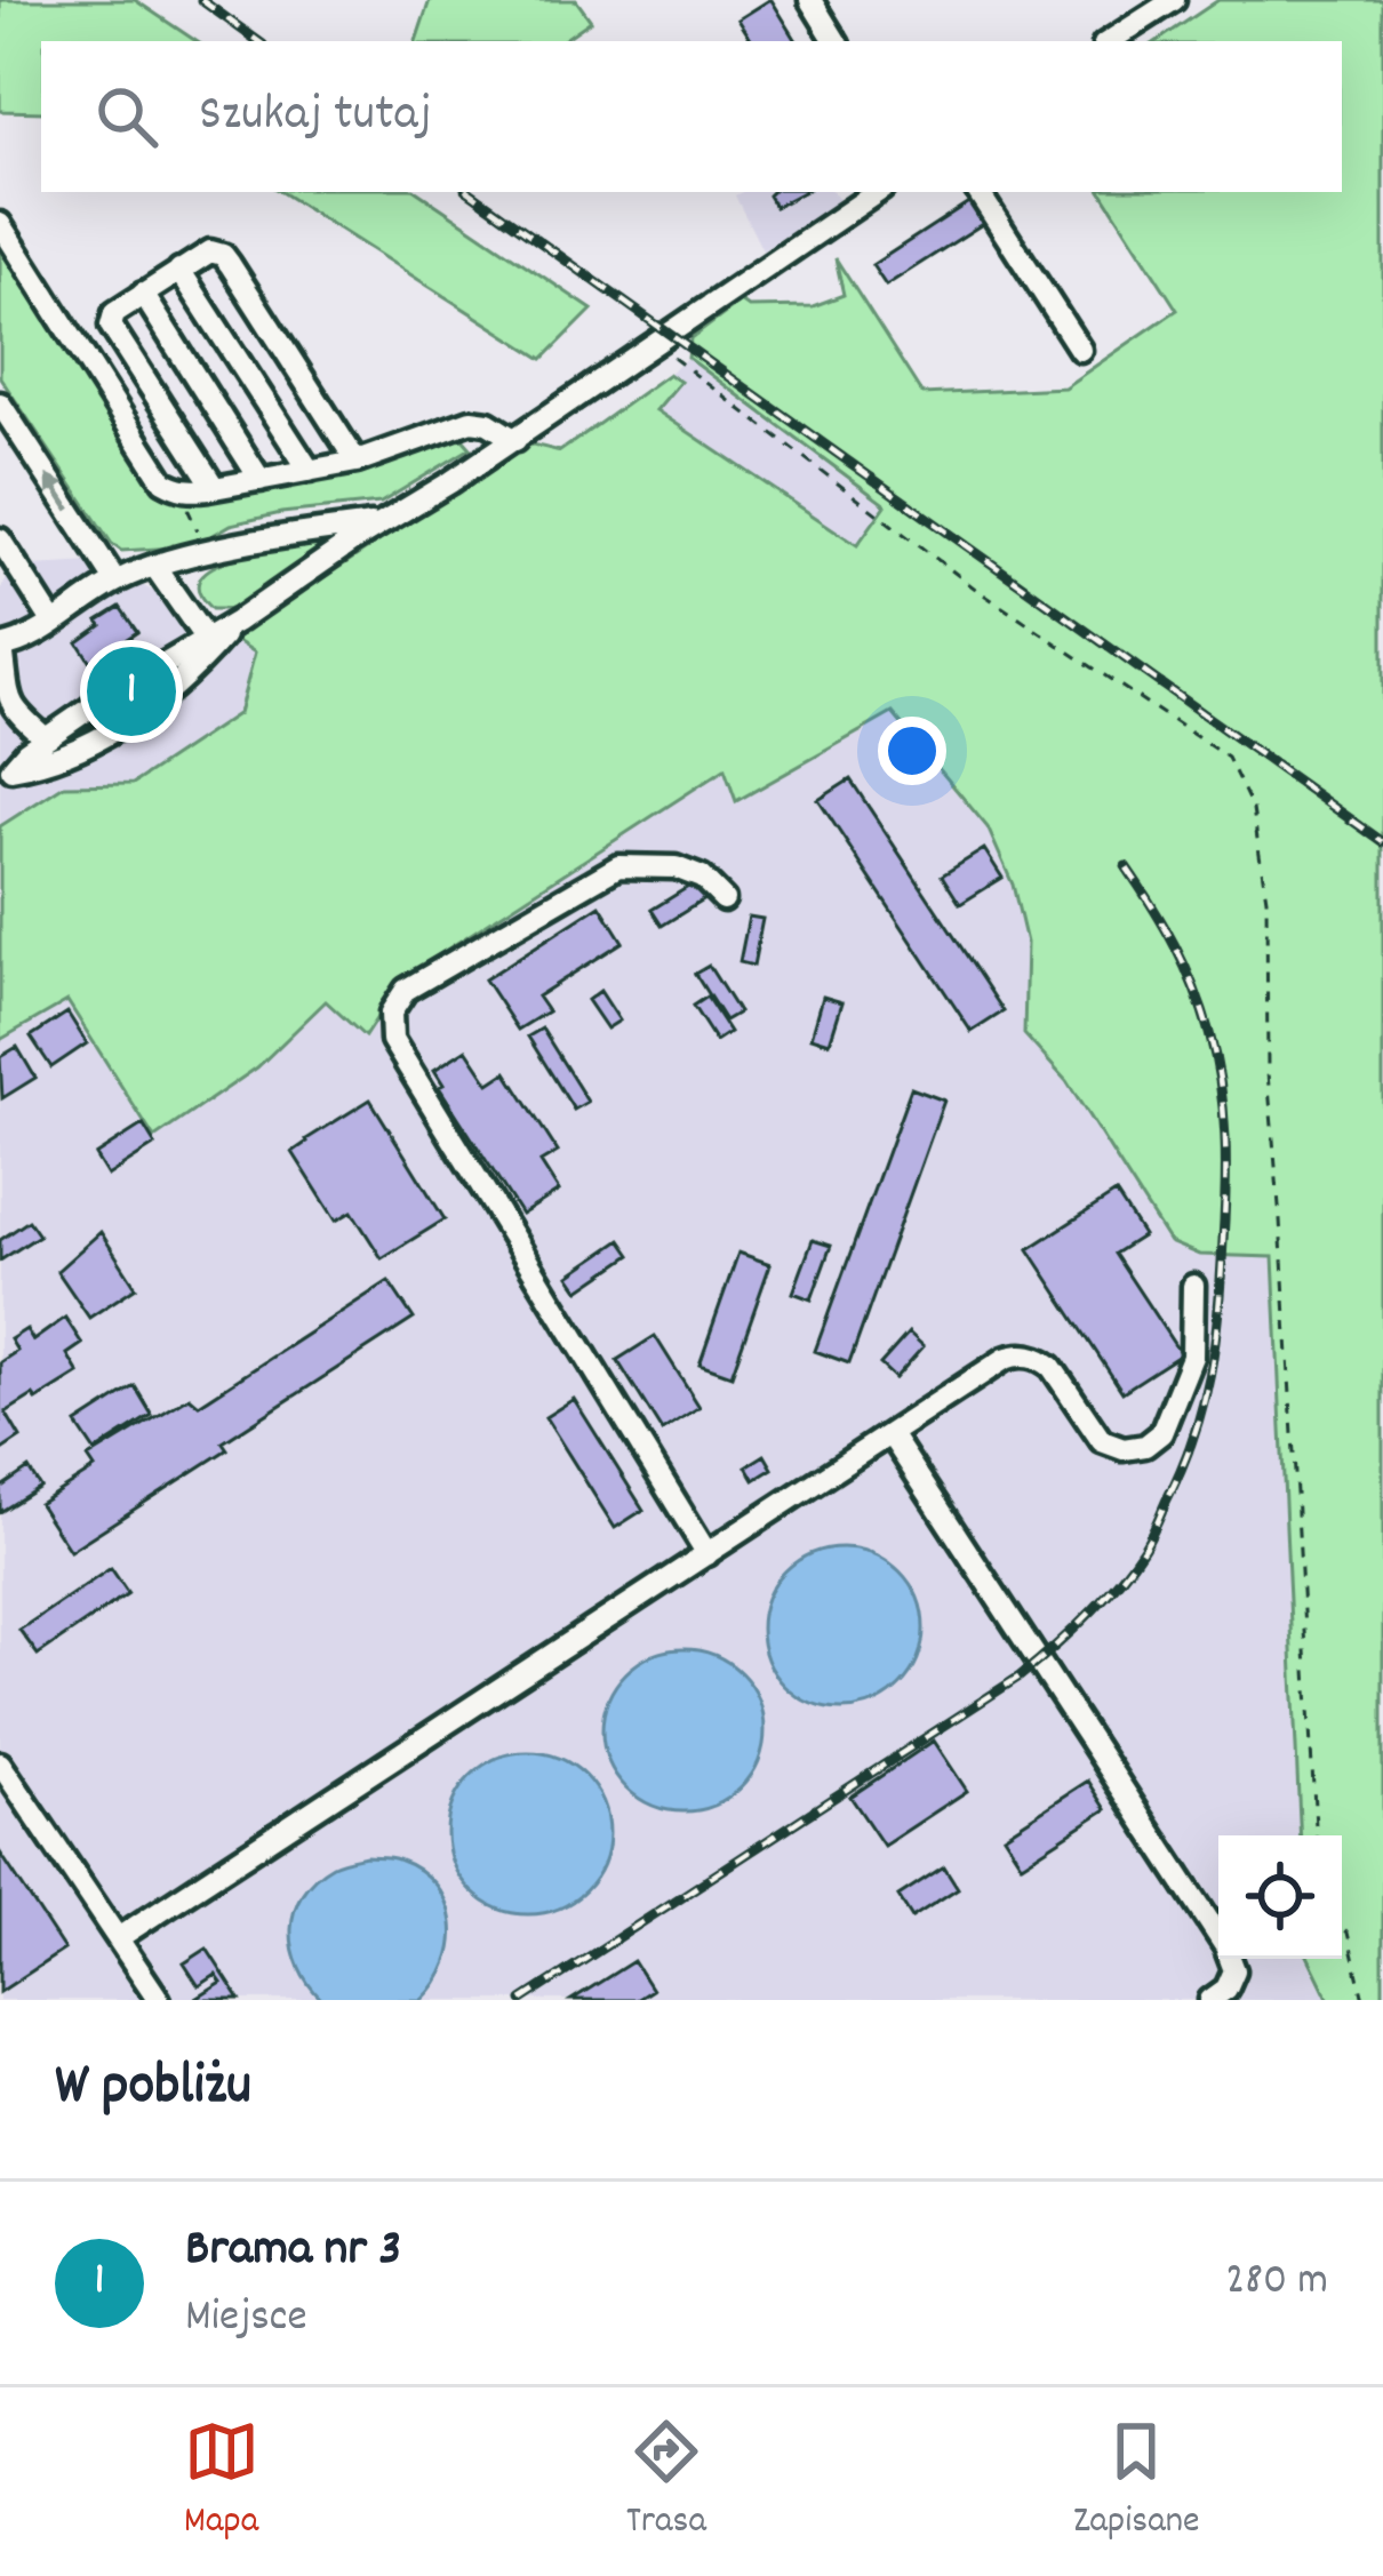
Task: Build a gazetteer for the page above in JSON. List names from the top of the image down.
{
  "page": {
    "search": "Szukaj tutaj",
    "pins": "1",
    "heading": "W pobliżu",
    "list": [
      {
        "mark": "1",
        "name": "Brama nr 3",
        "note": "Miejsce",
        "value": "280 m"
      }
    ],
    "nav": ["Mapa", "Trasa", "Zapisane"]
  }
}
